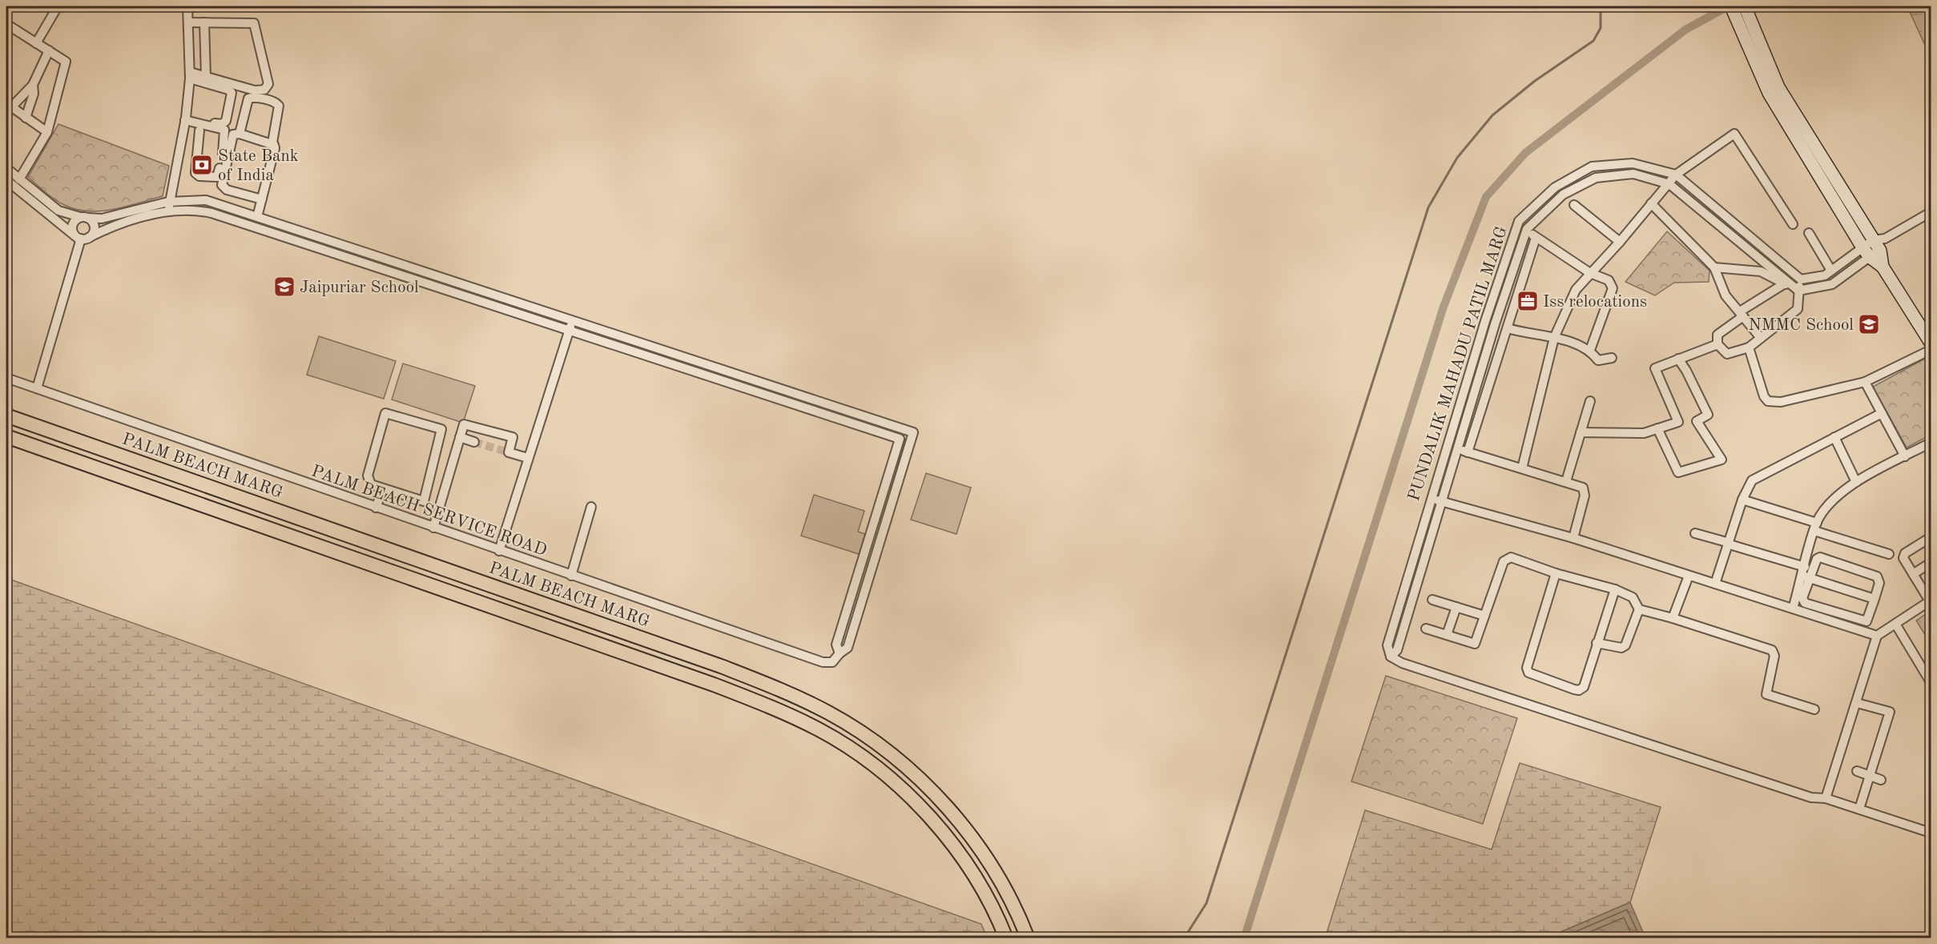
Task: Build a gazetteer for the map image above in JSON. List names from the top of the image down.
{
  "streets": {
    "main road": ["PALM BEACH MARG"],
    "street": ["PUNDALIK MAHADU PATIL MARG", "PALM BEACH SERVICE ROAD"]
  },
  "places": {
    "bank": ["State Bank of India"],
    "school or university": ["Jaipuriar School", "NMMC School"],
    "office": ["Iss relocations"]
  }
}
